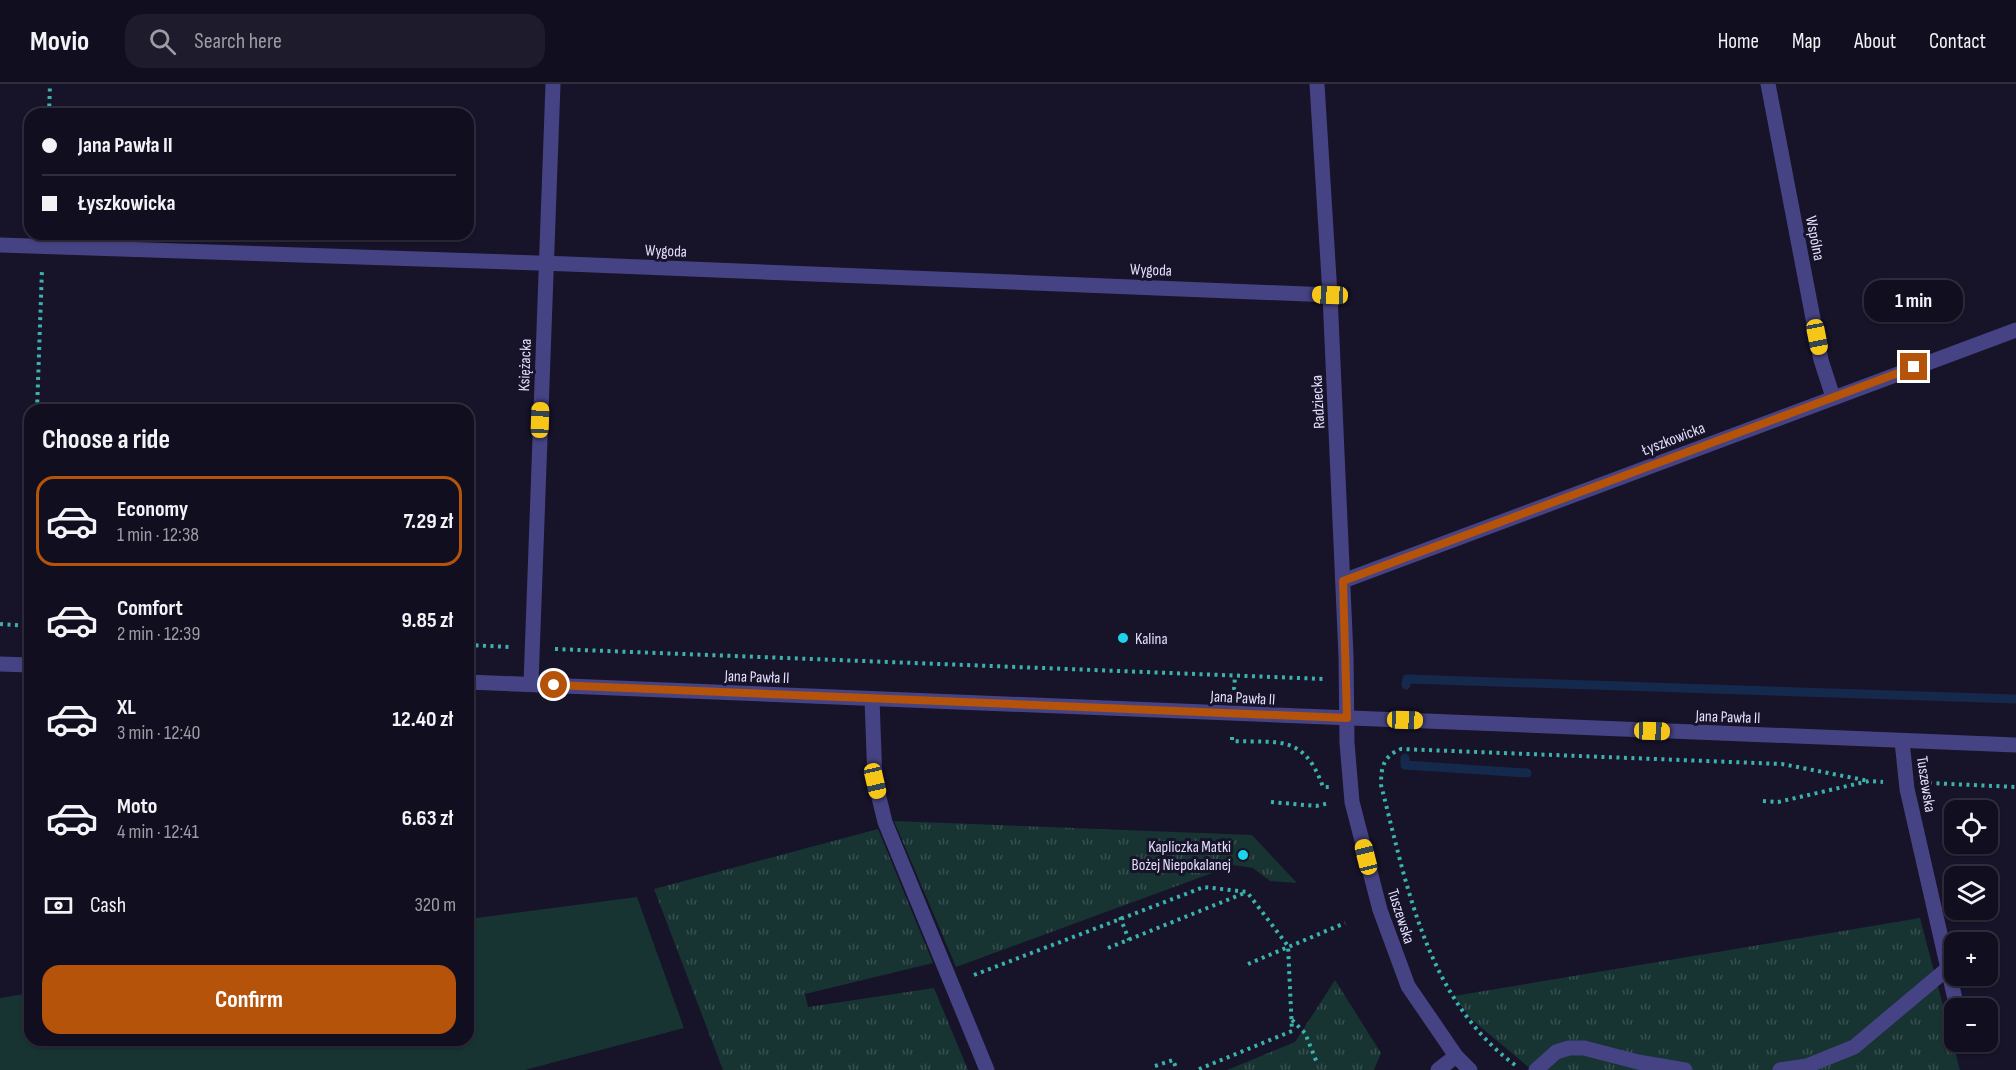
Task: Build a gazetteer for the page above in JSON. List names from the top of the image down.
{
  "streets": {
    "street": [
      "Wspólna",
      "Wygoda",
      "Księżacka",
      "Radziecka",
      "Łyszkowicka",
      "Jana Pawła II",
      "Tuszewska"
    ]
  },
  "crossings": [
    ["Wspólna", "Łyszkowicka"],
    ["Wygoda", "Księżacka"],
    ["Wygoda", "Radziecka"],
    ["Księżacka", "Jana Pawła II"],
    ["Radziecka", "Łyszkowicka"],
    ["Radziecka", "Jana Pawła II"],
    ["Radziecka", "Tuszewska"],
    ["Jana Pawła II", "Tuszewska"]
  ],
  "places": ["Kalina", "Kapliczka Matki Bożej Niepokalanej"],
  "page": {
    "header": "Movio",
    "search": "Search here",
    "nav": [
      "Home",
      "Map",
      "About",
      "Contact"
    ],
    "banner": ["Jana Pawła II", "Łyszkowicka"],
    "bubble": "1 min",
    "heading": "Choose a ride",
    "list": [
      {
        "name": "Economy",
        "note": "1 min · 12:38",
        "value": "7.29 zł"
      },
      {
        "name": "Comfort",
        "note": "2 min · 12:39",
        "value": "9.85 zł"
      },
      {
        "name": "XL",
        "note": "3 min · 12:40",
        "value": "12.40 zł"
      },
      {
        "name": "Moto",
        "note": "4 min · 12:41",
        "value": "6.63 zł"
      }
    ],
    "map_buttons": ["+", "−"],
    "pay": ["Cash", "320 m"],
    "buttons": "Confirm"
  }
}
